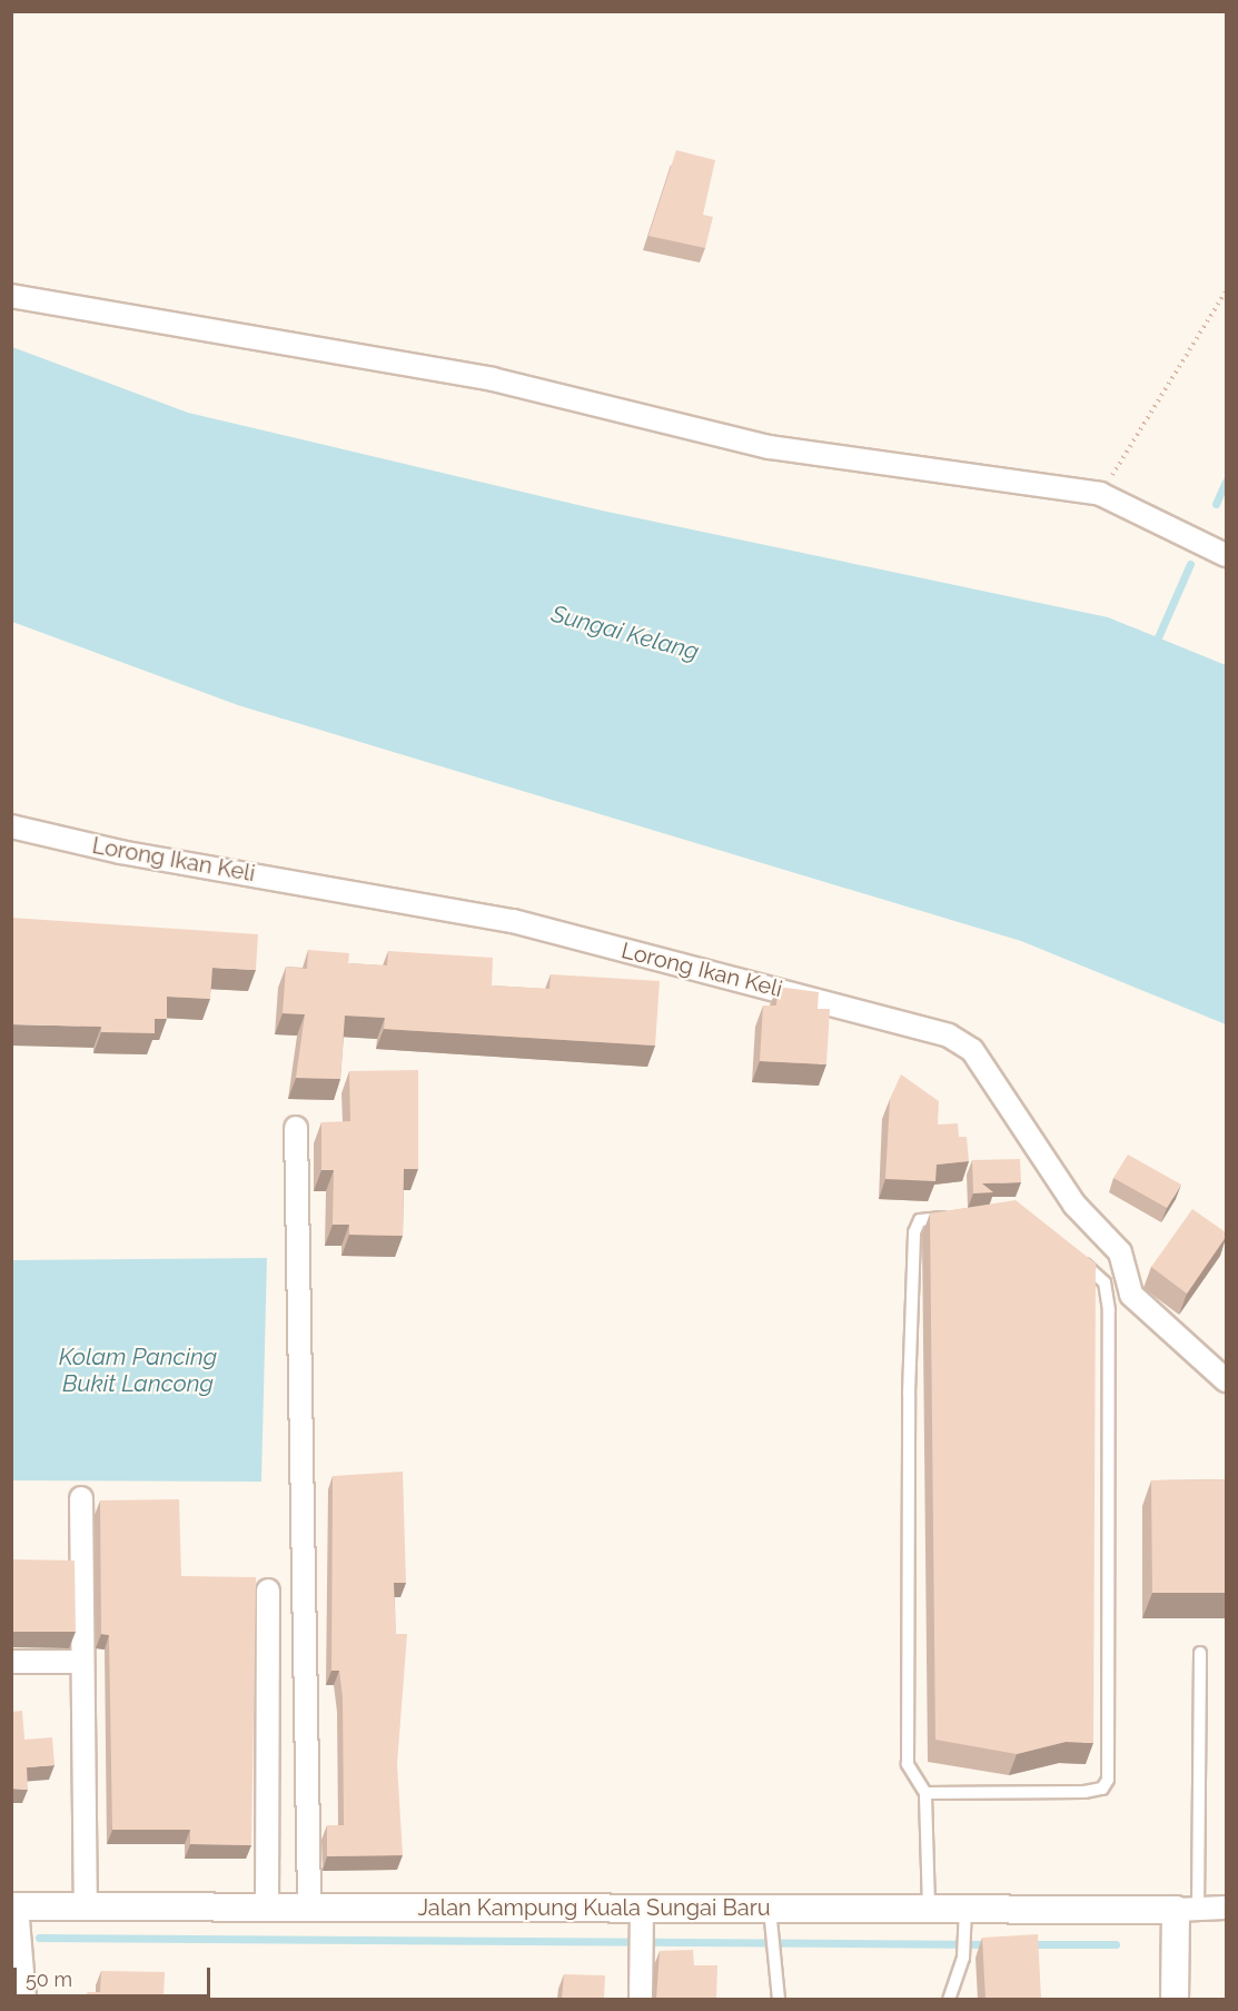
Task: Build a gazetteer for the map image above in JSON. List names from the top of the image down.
{
  "streets": {
    "street": ["Lorong Ikan Keli", "Jalan Kampung Kuala Sungai Baru"]
  },
  "water": ["Sungai Kelang", "Kolam Pancing Bukit Lancong"],
  "scale_bar": "50 m"
}
